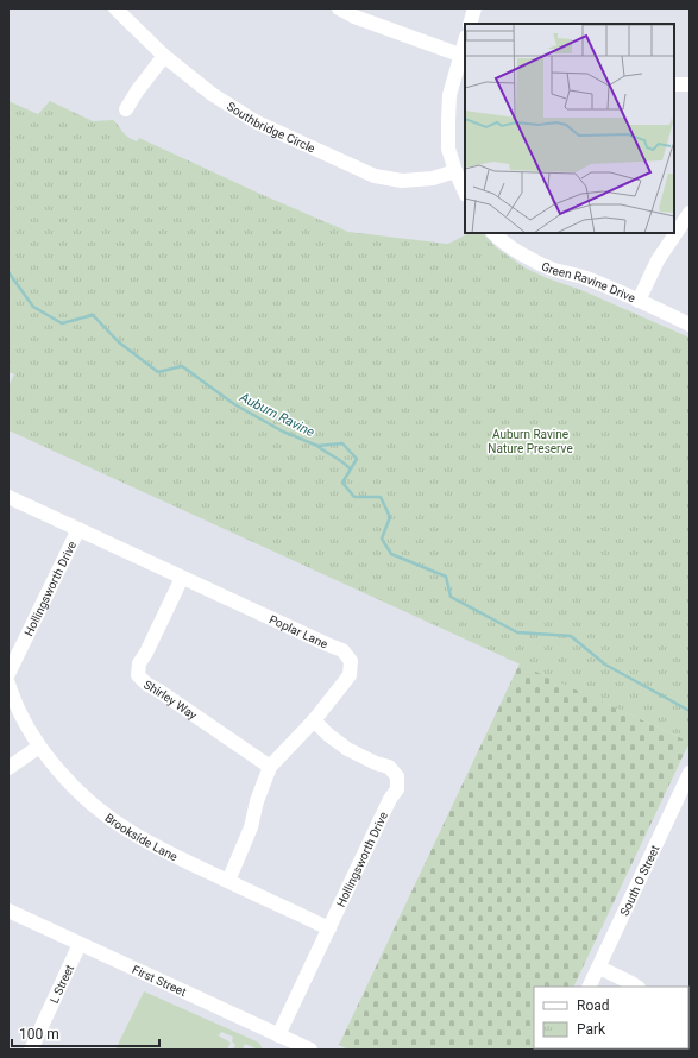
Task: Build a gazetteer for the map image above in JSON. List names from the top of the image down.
{
  "streets": {
    "street": [
      "Southbridge Circle",
      "Green Ravine Drive",
      "Hollingsworth Drive",
      "Poplar Lane",
      "Shirley Way",
      "Brookside Lane",
      "South O Street",
      "First Street",
      "L Street"
    ]
  },
  "crossings": [
    ["Hollingsworth Drive", "Poplar Lane"],
    ["Hollingsworth Drive", "Brookside Lane"],
    ["Hollingsworth Drive", "First Street"],
    ["Poplar Lane", "Shirley Way"],
    ["Poplar Lane", "Brookside Lane"],
    ["First Street", "L Street"]
  ],
  "water": ["Auburn Ravine"],
  "parks": ["Auburn Ravine Nature Preserve"],
  "legend": ["Road", "Park"],
  "scale_bar": "100 m"
}
